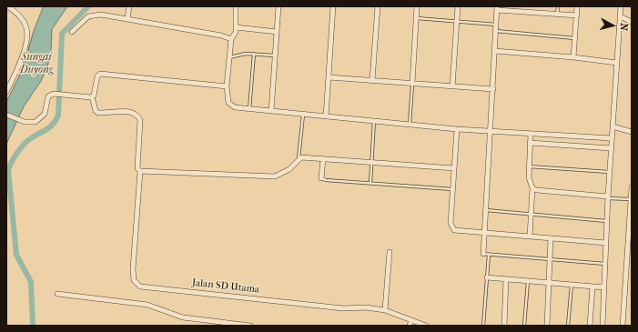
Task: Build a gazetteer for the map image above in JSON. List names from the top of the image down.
{
  "streets": {
    "street": ["Jalan SD Utama"]
  },
  "water": ["Sungai Duyong"],
  "north": "right"
}
